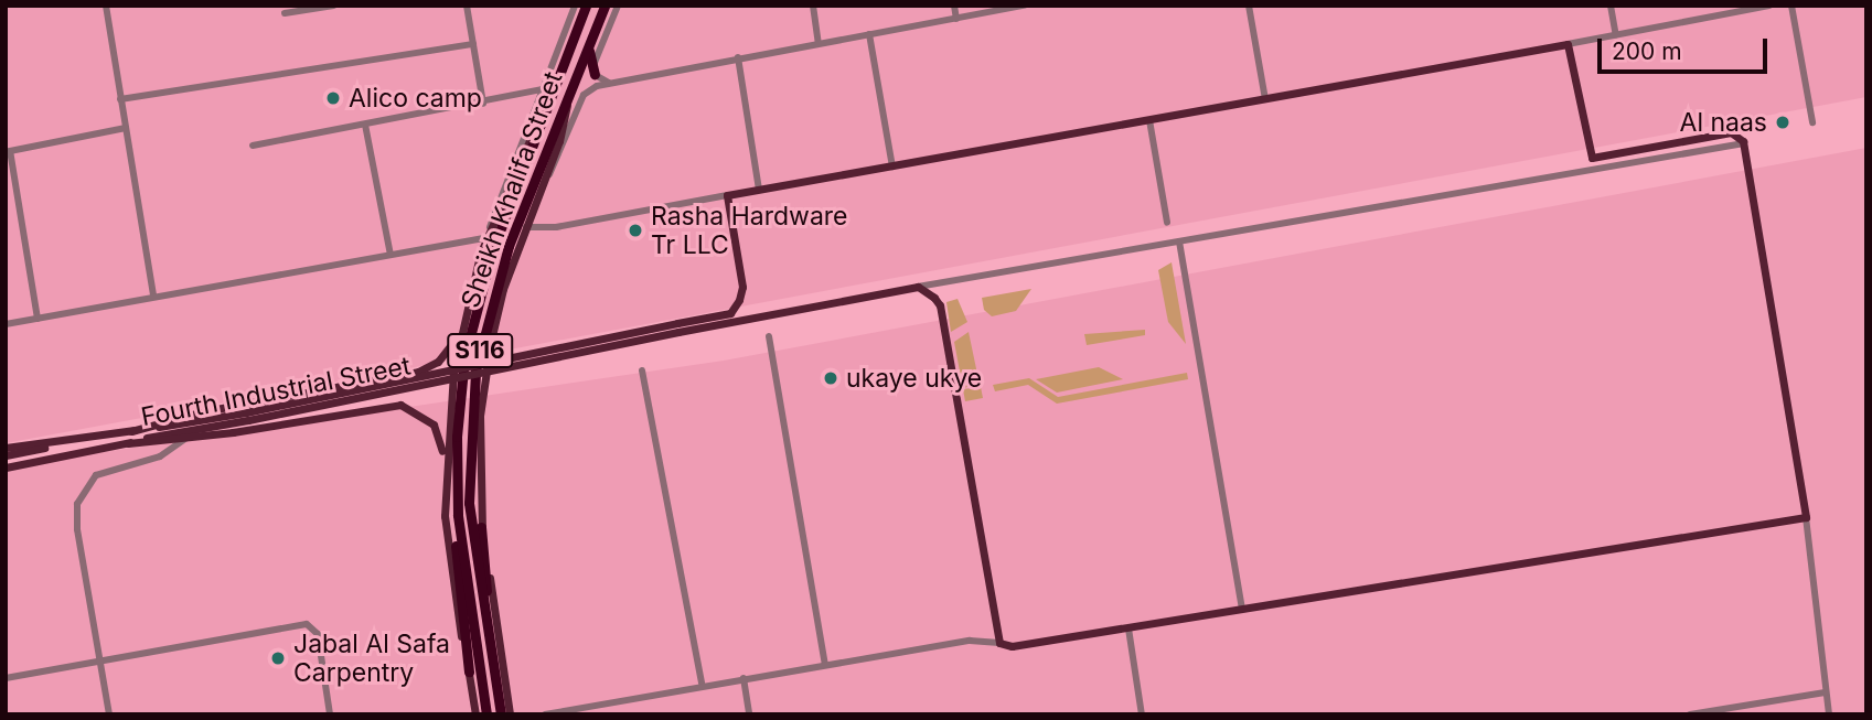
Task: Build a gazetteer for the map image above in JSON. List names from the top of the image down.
{
  "streets": {
    "highway": ["Sheikh Khalifa Street", "S116"],
    "main road": ["Fourth Industrial Street"]
  },
  "places": [
    "Alico camp",
    "Al naas",
    "Rasha Hardware Tr LLC",
    "ukaye ukye",
    "Jabal Al Safa Carpentry"
  ],
  "scale_bar": "200 m"
}
